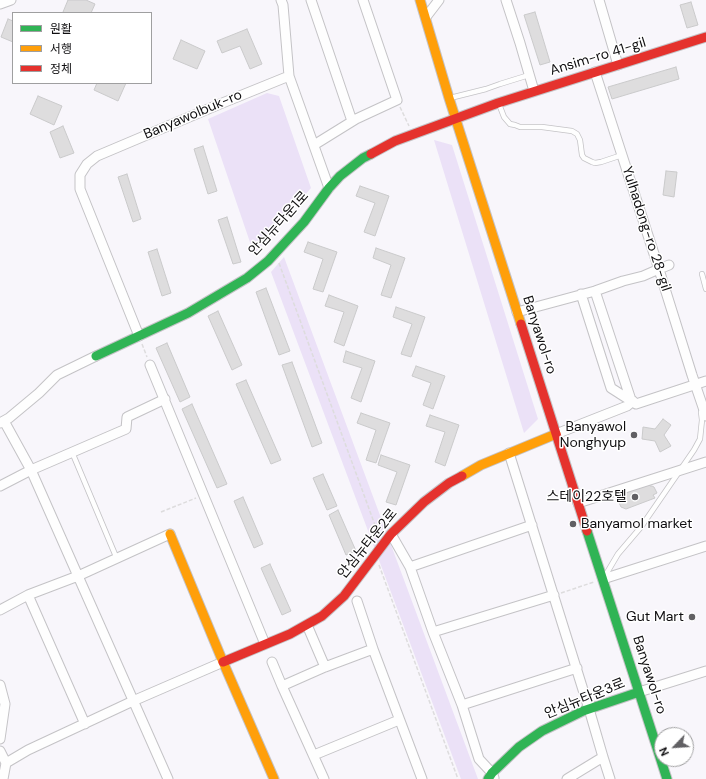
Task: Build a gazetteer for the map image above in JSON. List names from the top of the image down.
{
  "streets": {
    "street": [
      "Ansim-ro 41-gil",
      "Banyawolbuk-ro",
      "안심뉴타운1로",
      "Yulhadong-ro 28-gil",
      "Banyawol-ro",
      "안심뉴타운2로",
      "안심뉴타운3로"
    ]
  },
  "crossings": [
    ["Ansim-ro 41-gil", "안심뉴타운1로"],
    ["Ansim-ro 41-gil", "Yulhadong-ro 28-gil"],
    ["Ansim-ro 41-gil", "Banyawol-ro"],
    ["Banyawolbuk-ro", "안심뉴타운1로"],
    ["안심뉴타운1로", "Banyawol-ro"],
    ["Banyawol-ro", "안심뉴타운2로"],
    ["Banyawol-ro", "안심뉴타운3로"]
  ],
  "places": [
    "Banyawol Nonghyup",
    "스테이22호텔",
    "Banyamol market",
    "Gut Mart"
  ],
  "legend": ["원활", "서행", "정체"],
  "north": "bottom left"
}
